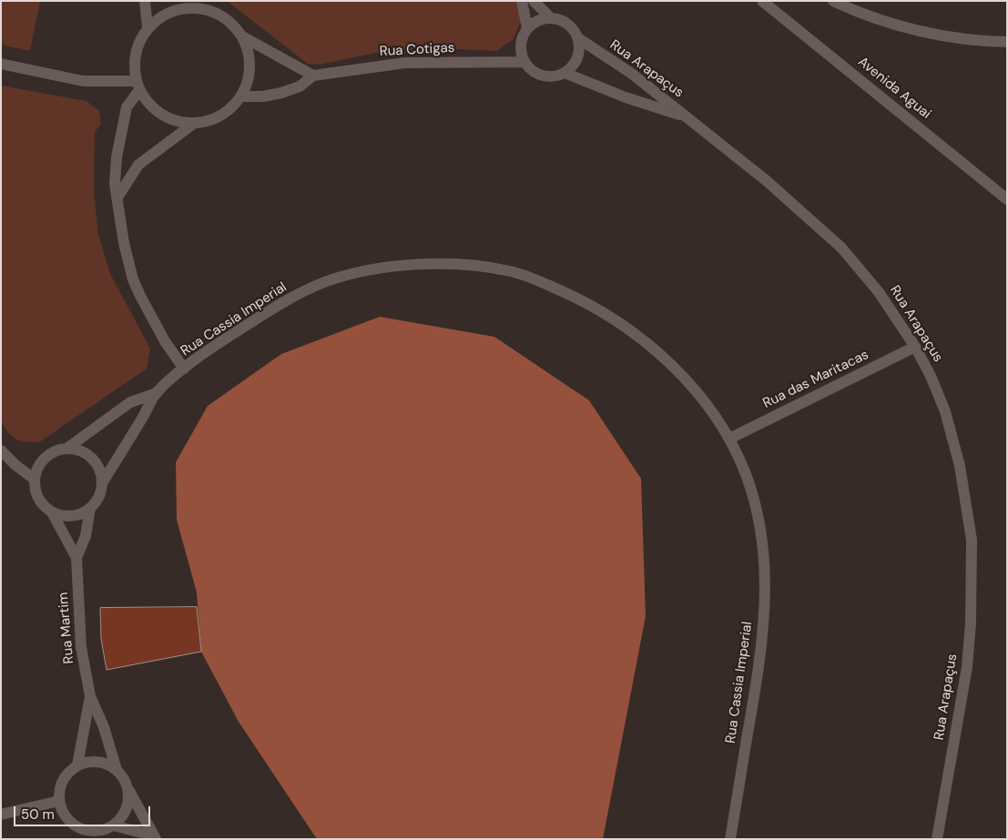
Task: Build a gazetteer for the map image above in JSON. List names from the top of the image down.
{
  "streets": {
    "street": [
      "Rua Cotigas",
      "Rua Arapaçus",
      "Avenida Aguai",
      "Rua Cassia Imperial",
      "Rua das Maritacas",
      "Rua Martim"
    ]
  },
  "crossings": [
    ["Rua Cotigas", "Rua Arapaçus"],
    ["Rua Arapaçus", "Rua das Maritacas"],
    ["Rua Cassia Imperial", "Rua das Maritacas"],
    ["Rua Cassia Imperial", "Rua Martim"]
  ],
  "scale_bar": "50 m"
}
